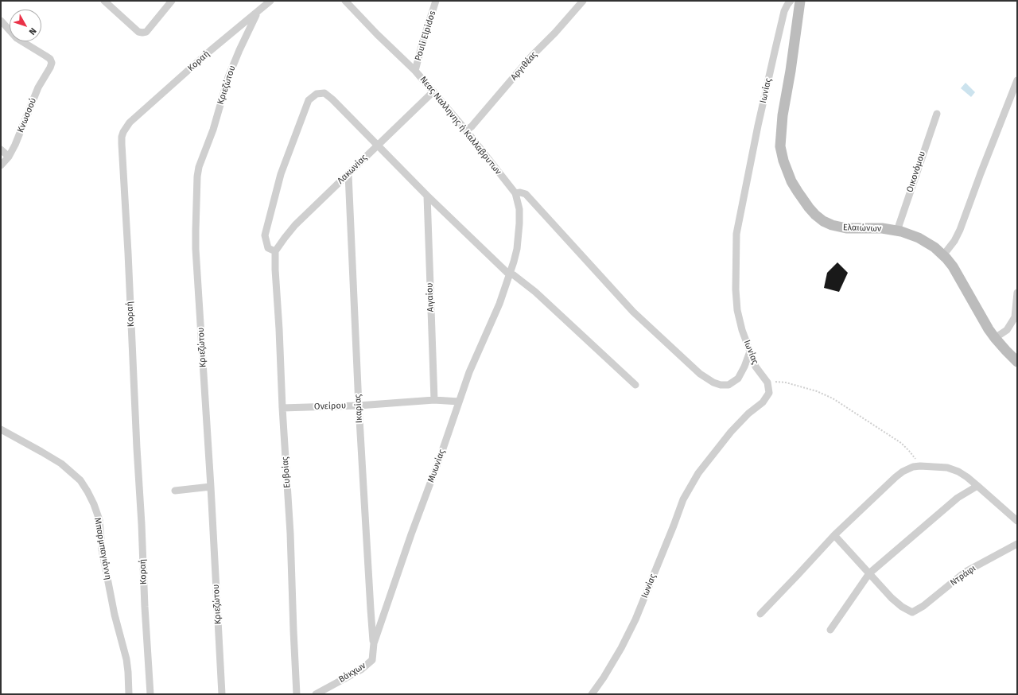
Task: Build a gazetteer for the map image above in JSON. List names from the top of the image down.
{
  "streets": {
    "main road": ["Ελαιώνων"],
    "street": [
      "Pouli Elpidos",
      "Κοραή",
      "Αργιθέας",
      "Κριεζώτου",
      "Ιωνίας",
      "Κνωσσού",
      "Νεας Nαλληνης ή Καλλαβρυτων",
      "Λακωνίας",
      "Οικονόμου",
      "Αιγαίου",
      "Ονείρου",
      "Ικαρίας",
      "Μυωνίας",
      "Ευβοίας",
      "Μπαρμπαγιάννη",
      "Ντράφι",
      "Βάκχων"
    ]
  },
  "crossings": [
    ["Pouli Elpidos", "Νεας Nαλληνης ή Καλλαβρυτων"],
    ["Κοραή", "Κριεζώτου"],
    ["Αργιθέας", "Νεας Nαλληνης ή Καλλαβρυτων"],
    ["Νεας Nαλληνης ή Καλλαβρυτων", "Λακωνίας"],
    ["Νεας Nαλληνης ή Καλλαβρυτων", "Μυωνίας"],
    ["Λακωνίας", "Ικαρίας"],
    ["Λακωνίας", "Ευβοίας"],
    ["Οικονόμου", "Ελαιώνων"],
    ["Αιγαίου", "Ονείρου"],
    ["Ονείρου", "Ικαρίας"],
    ["Ονείρου", "Μυωνίας"],
    ["Ονείρου", "Ευβοίας"],
    ["Ικαρίας", "Μυωνίας"],
    ["Μυωνίας", "Βάκχων"]
  ],
  "north": "bottom right"
}
